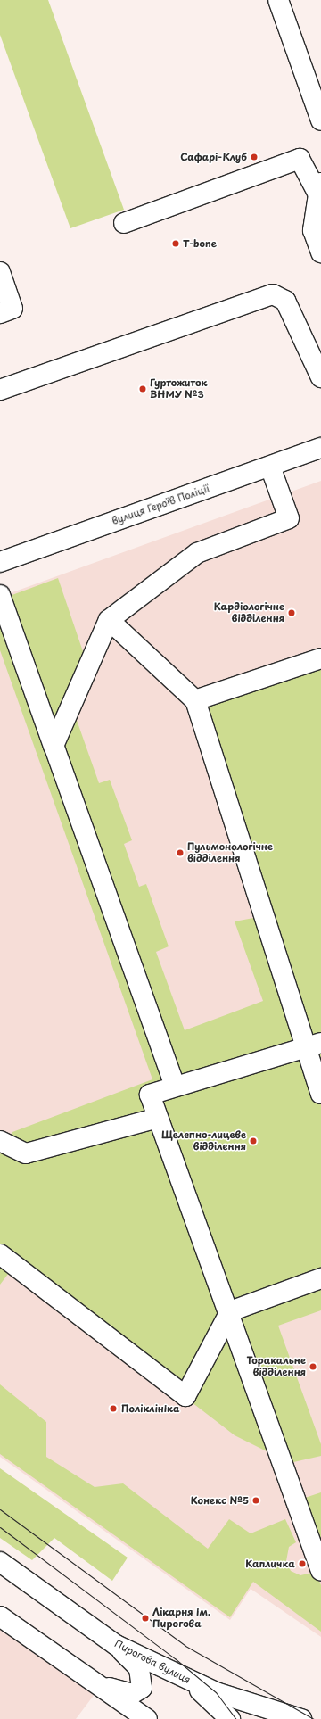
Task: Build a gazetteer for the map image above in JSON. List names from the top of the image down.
{
  "streets": {
    "main road": ["вулиця Героїв Поліції", "Пирогова вулиця"]
  },
  "places": [
    "Сафарі-Клуб",
    "T-bone",
    "Гуртожиток ВНМУ №3",
    "Кардіологічне відділення",
    "Пульмонологічне відділення",
    "Щелепно-лицеве відділення",
    "Торакальне відділення",
    "Поліклініка",
    "Конекс №5",
    "Капличка",
    "Лікарня ім. Пирогова"
  ]
}
